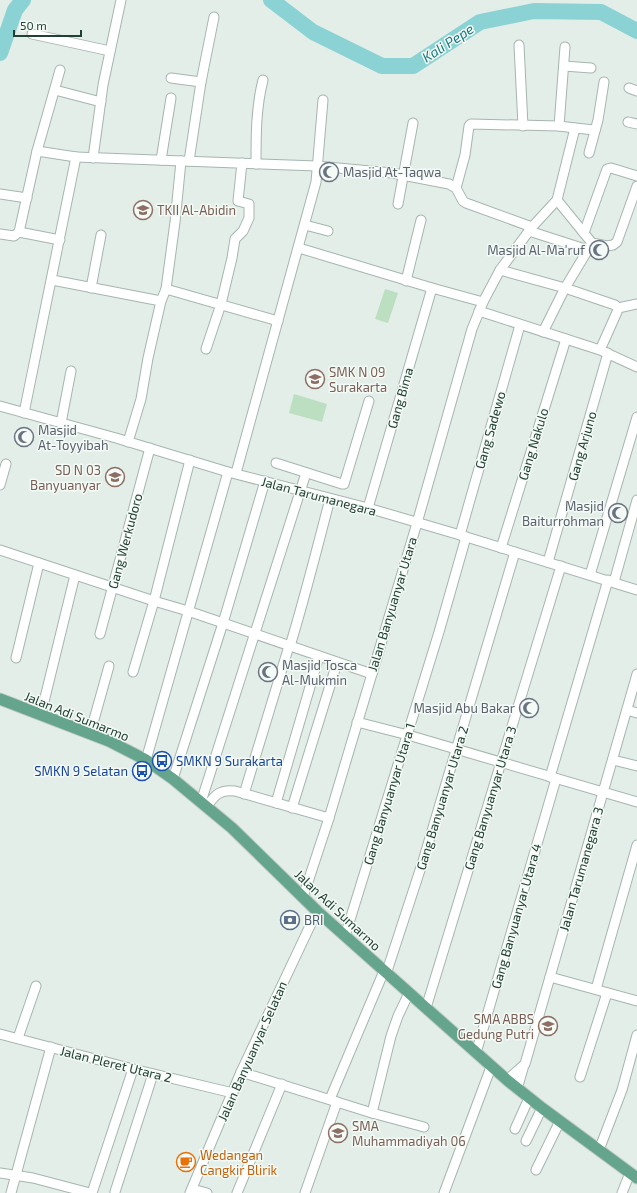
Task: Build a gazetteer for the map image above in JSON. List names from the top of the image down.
{
  "streets": {
    "main road": ["Jalan Adi Sumarmo"],
    "street": [
      "Gang Bima",
      "Gang Sadewo",
      "Gang Nakulo",
      "Gang Arjuno",
      "Jalan Tarumanegara",
      "Gang Werkudoro",
      "Jalan Banyuanyar Utara",
      "Gang Banyuanyar Utara 1",
      "Gang Banyuanyar Utara 2",
      "Gang Banyuanyar Utara 3",
      "Jalan Tarumanegara 3",
      "Gang Banyuanyar Utara 4",
      "Jalan Banyuanyar Selatan",
      "Jalan Pleret Utara 2"
    ]
  },
  "crossings": [
    ["Gang Bima", "Jalan Tarumanegara"],
    ["Gang Sadewo", "Jalan Tarumanegara"],
    ["Gang Sadewo", "Gang Banyuanyar Utara 1"],
    ["Gang Nakulo", "Jalan Tarumanegara"],
    ["Gang Arjuno", "Jalan Tarumanegara"],
    ["Jalan Tarumanegara", "Gang Werkudoro"],
    ["Jalan Tarumanegara", "Jalan Banyuanyar Utara"],
    ["Jalan Tarumanegara", "Gang Banyuanyar Utara 1"],
    ["Jalan Tarumanegara", "Gang Banyuanyar Utara 2"],
    ["Jalan Tarumanegara", "Gang Banyuanyar Utara 3"],
    ["Jalan Tarumanegara", "Gang Banyuanyar Utara 4"],
    ["Jalan Banyuanyar Utara", "Jalan Adi Sumarmo"],
    ["Jalan Adi Sumarmo", "Gang Banyuanyar Utara 1"],
    ["Jalan Adi Sumarmo", "Gang Banyuanyar Utara 2"],
    ["Jalan Adi Sumarmo", "Gang Banyuanyar Utara 3"],
    ["Jalan Adi Sumarmo", "Jalan Tarumanegara 3"],
    ["Jalan Adi Sumarmo", "Gang Banyuanyar Utara 4"],
    ["Jalan Adi Sumarmo", "Jalan Banyuanyar Selatan"],
    ["Jalan Banyuanyar Selatan", "Jalan Pleret Utara 2"]
  ],
  "water": ["Kali Pepe"],
  "places": {
    "mosque": [
      "Masjid At-Taqwa",
      "Masjid Al-Ma'ruf",
      "Masjid At-Toyyibah",
      "Masjid Baiturrohman",
      "Masjid Tosca Al-Mukmin",
      "Masjid Abu Bakar"
    ],
    "school or university": [
      "TKII Al-Abidin",
      "SMK N 09 Surakarta",
      "SD N 03 Banyuanyar",
      "SMA ABBS Gedung Putri",
      "SMA Muhammadiyah 06"
    ],
    "bus stop": ["SMKN 9 Surakarta", "SMKN 9 Selatan"],
    "bank": ["BRI"],
    "cafe": ["Wedangan Cangkir Blirik"]
  },
  "scale_bar": "50 m"
}
